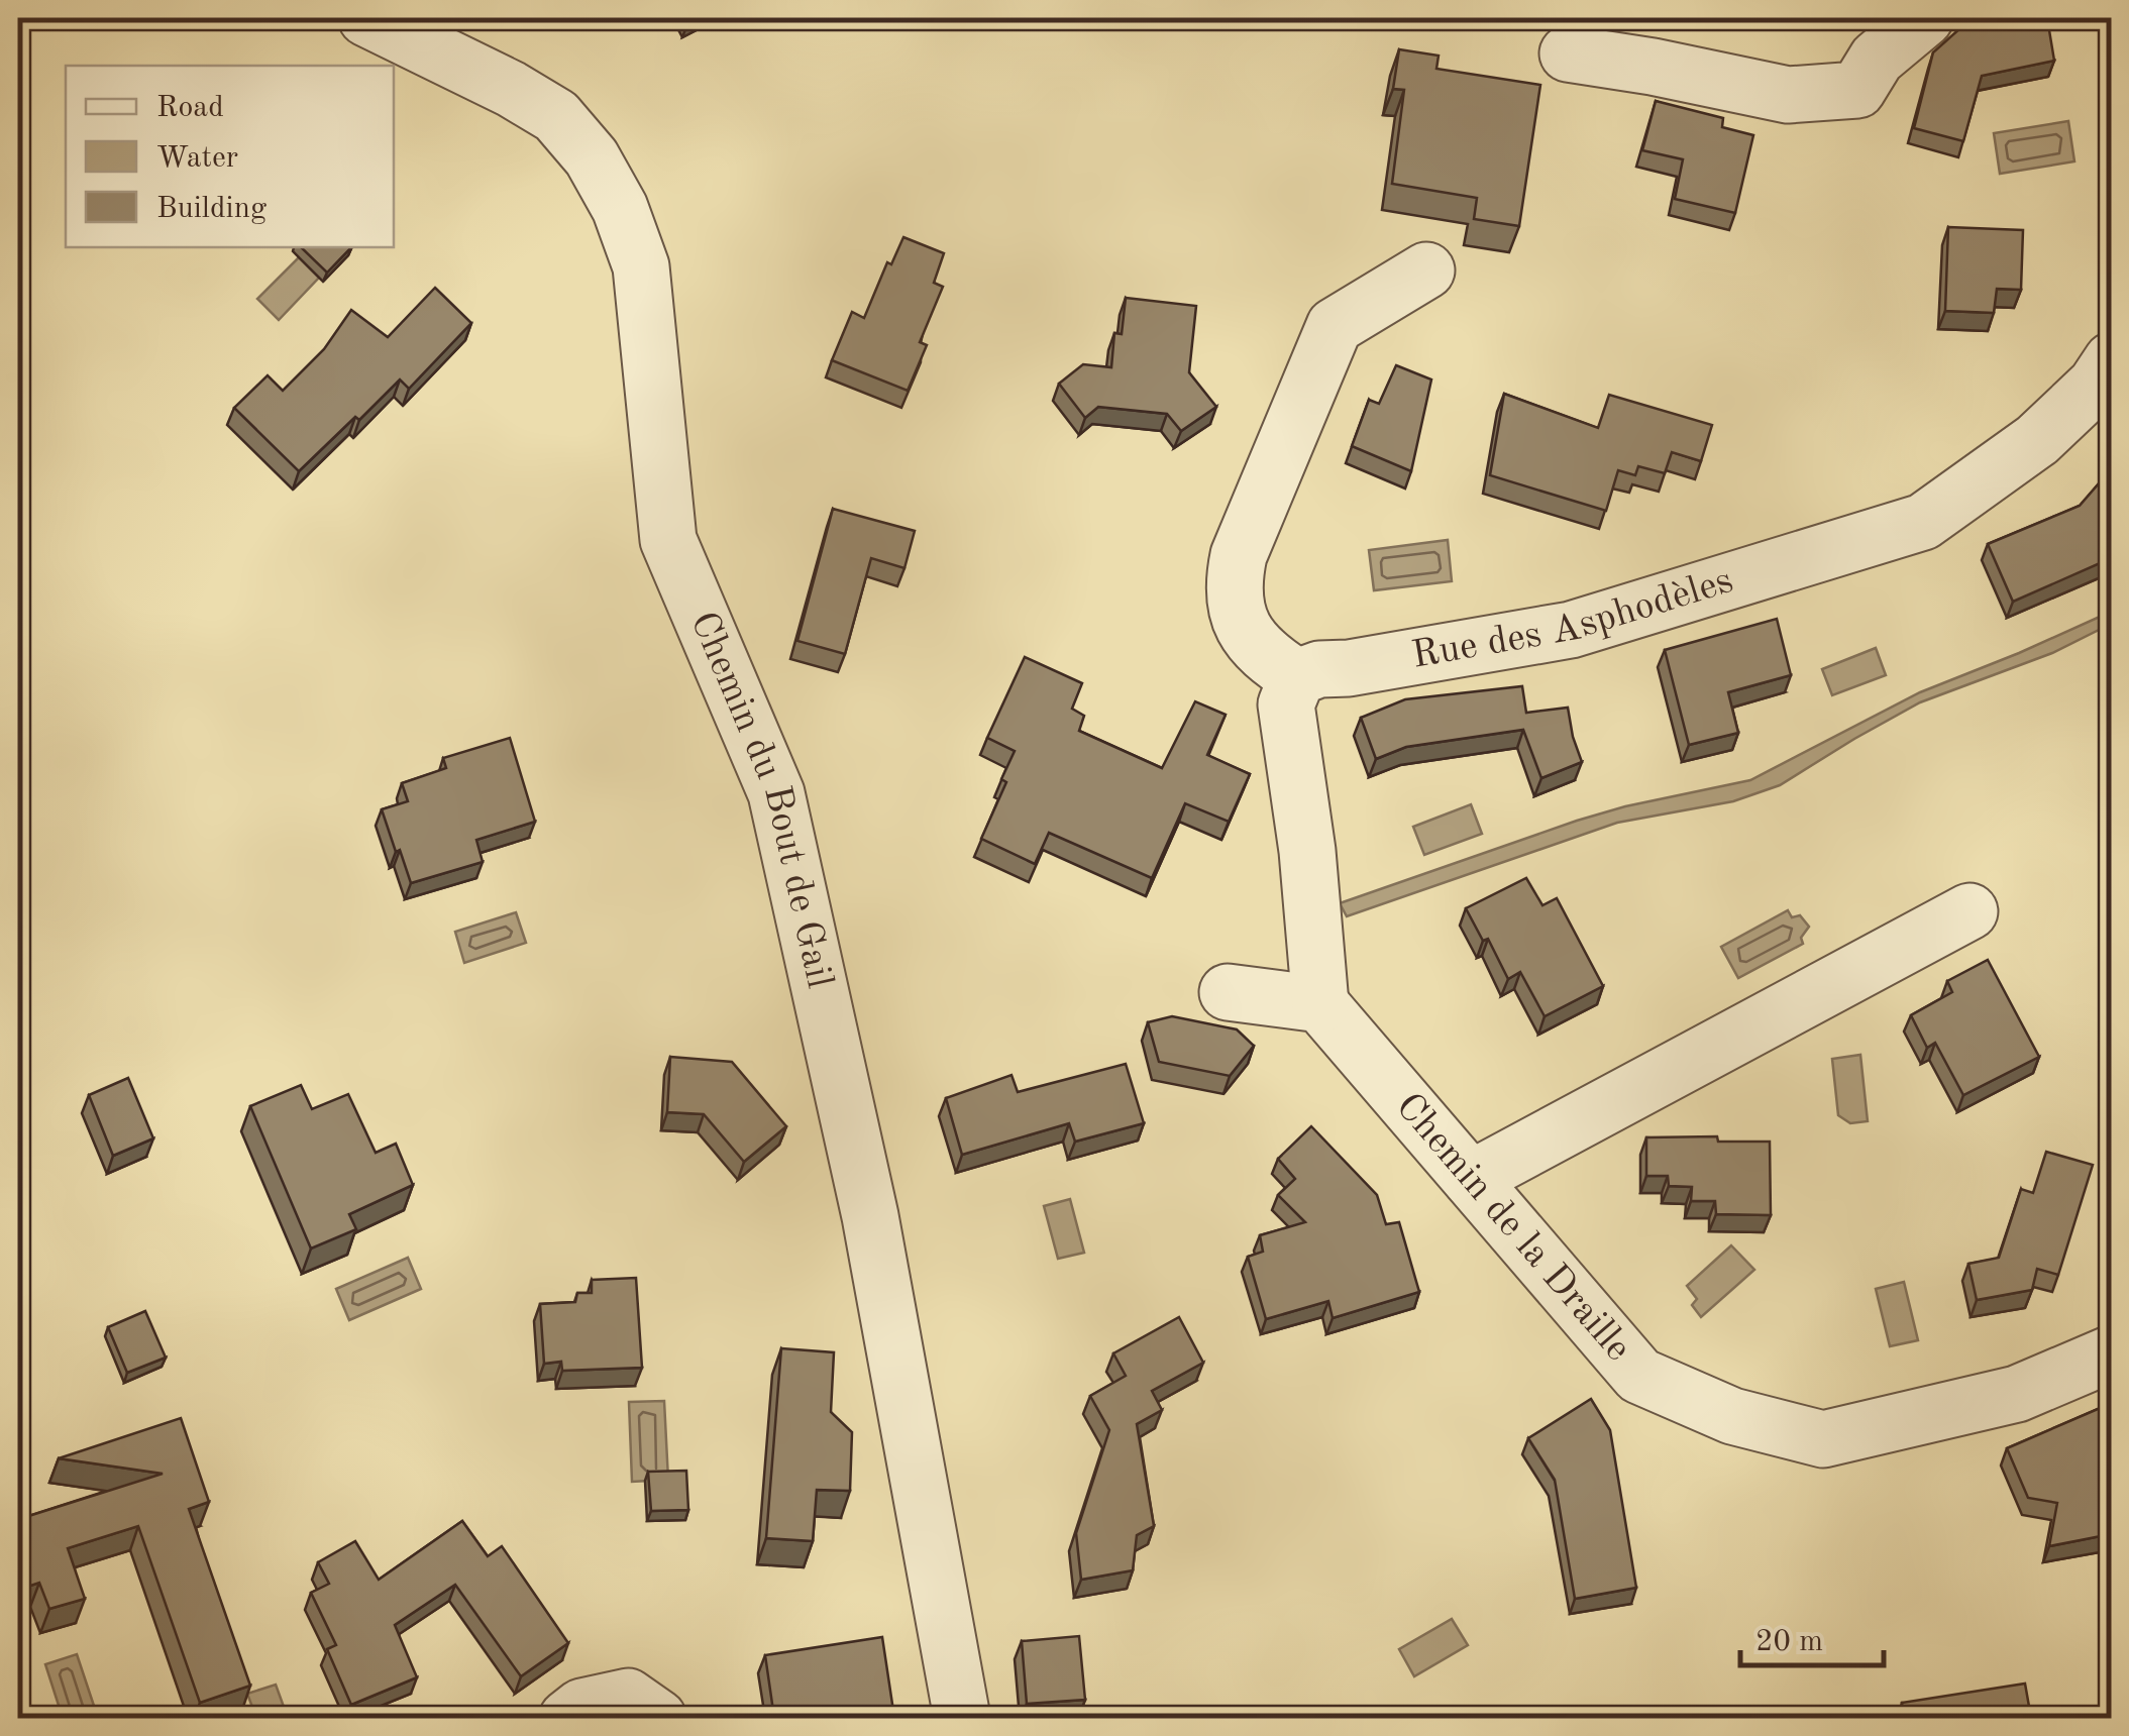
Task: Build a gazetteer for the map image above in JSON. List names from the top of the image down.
{
  "streets": {
    "street": ["Rue des Asphodèles", "Chemin du Bout de Gail", "Chemin de la Draille"]
  },
  "legend": ["Road", "Water", "Building"],
  "scale_bar": "20 m"
}
